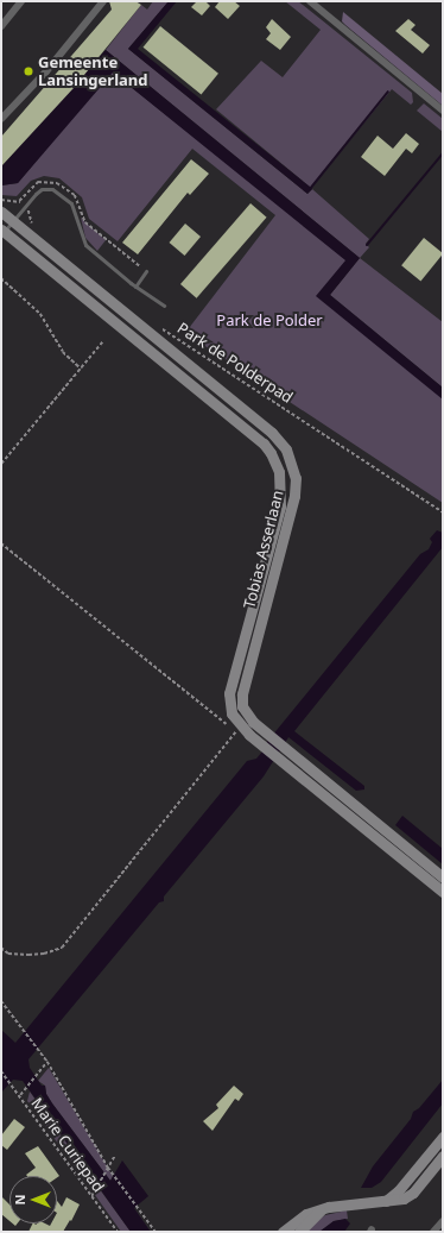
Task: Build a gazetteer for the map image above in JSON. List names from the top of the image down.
{
  "streets": {
    "street": ["Tobias Asserlaan"],
    "path": ["Park de Polderpad", "Marie Curiepad"]
  },
  "parks": ["Park de Polder"],
  "places": ["Gemeente Lansingerland"],
  "north": "left"
}
